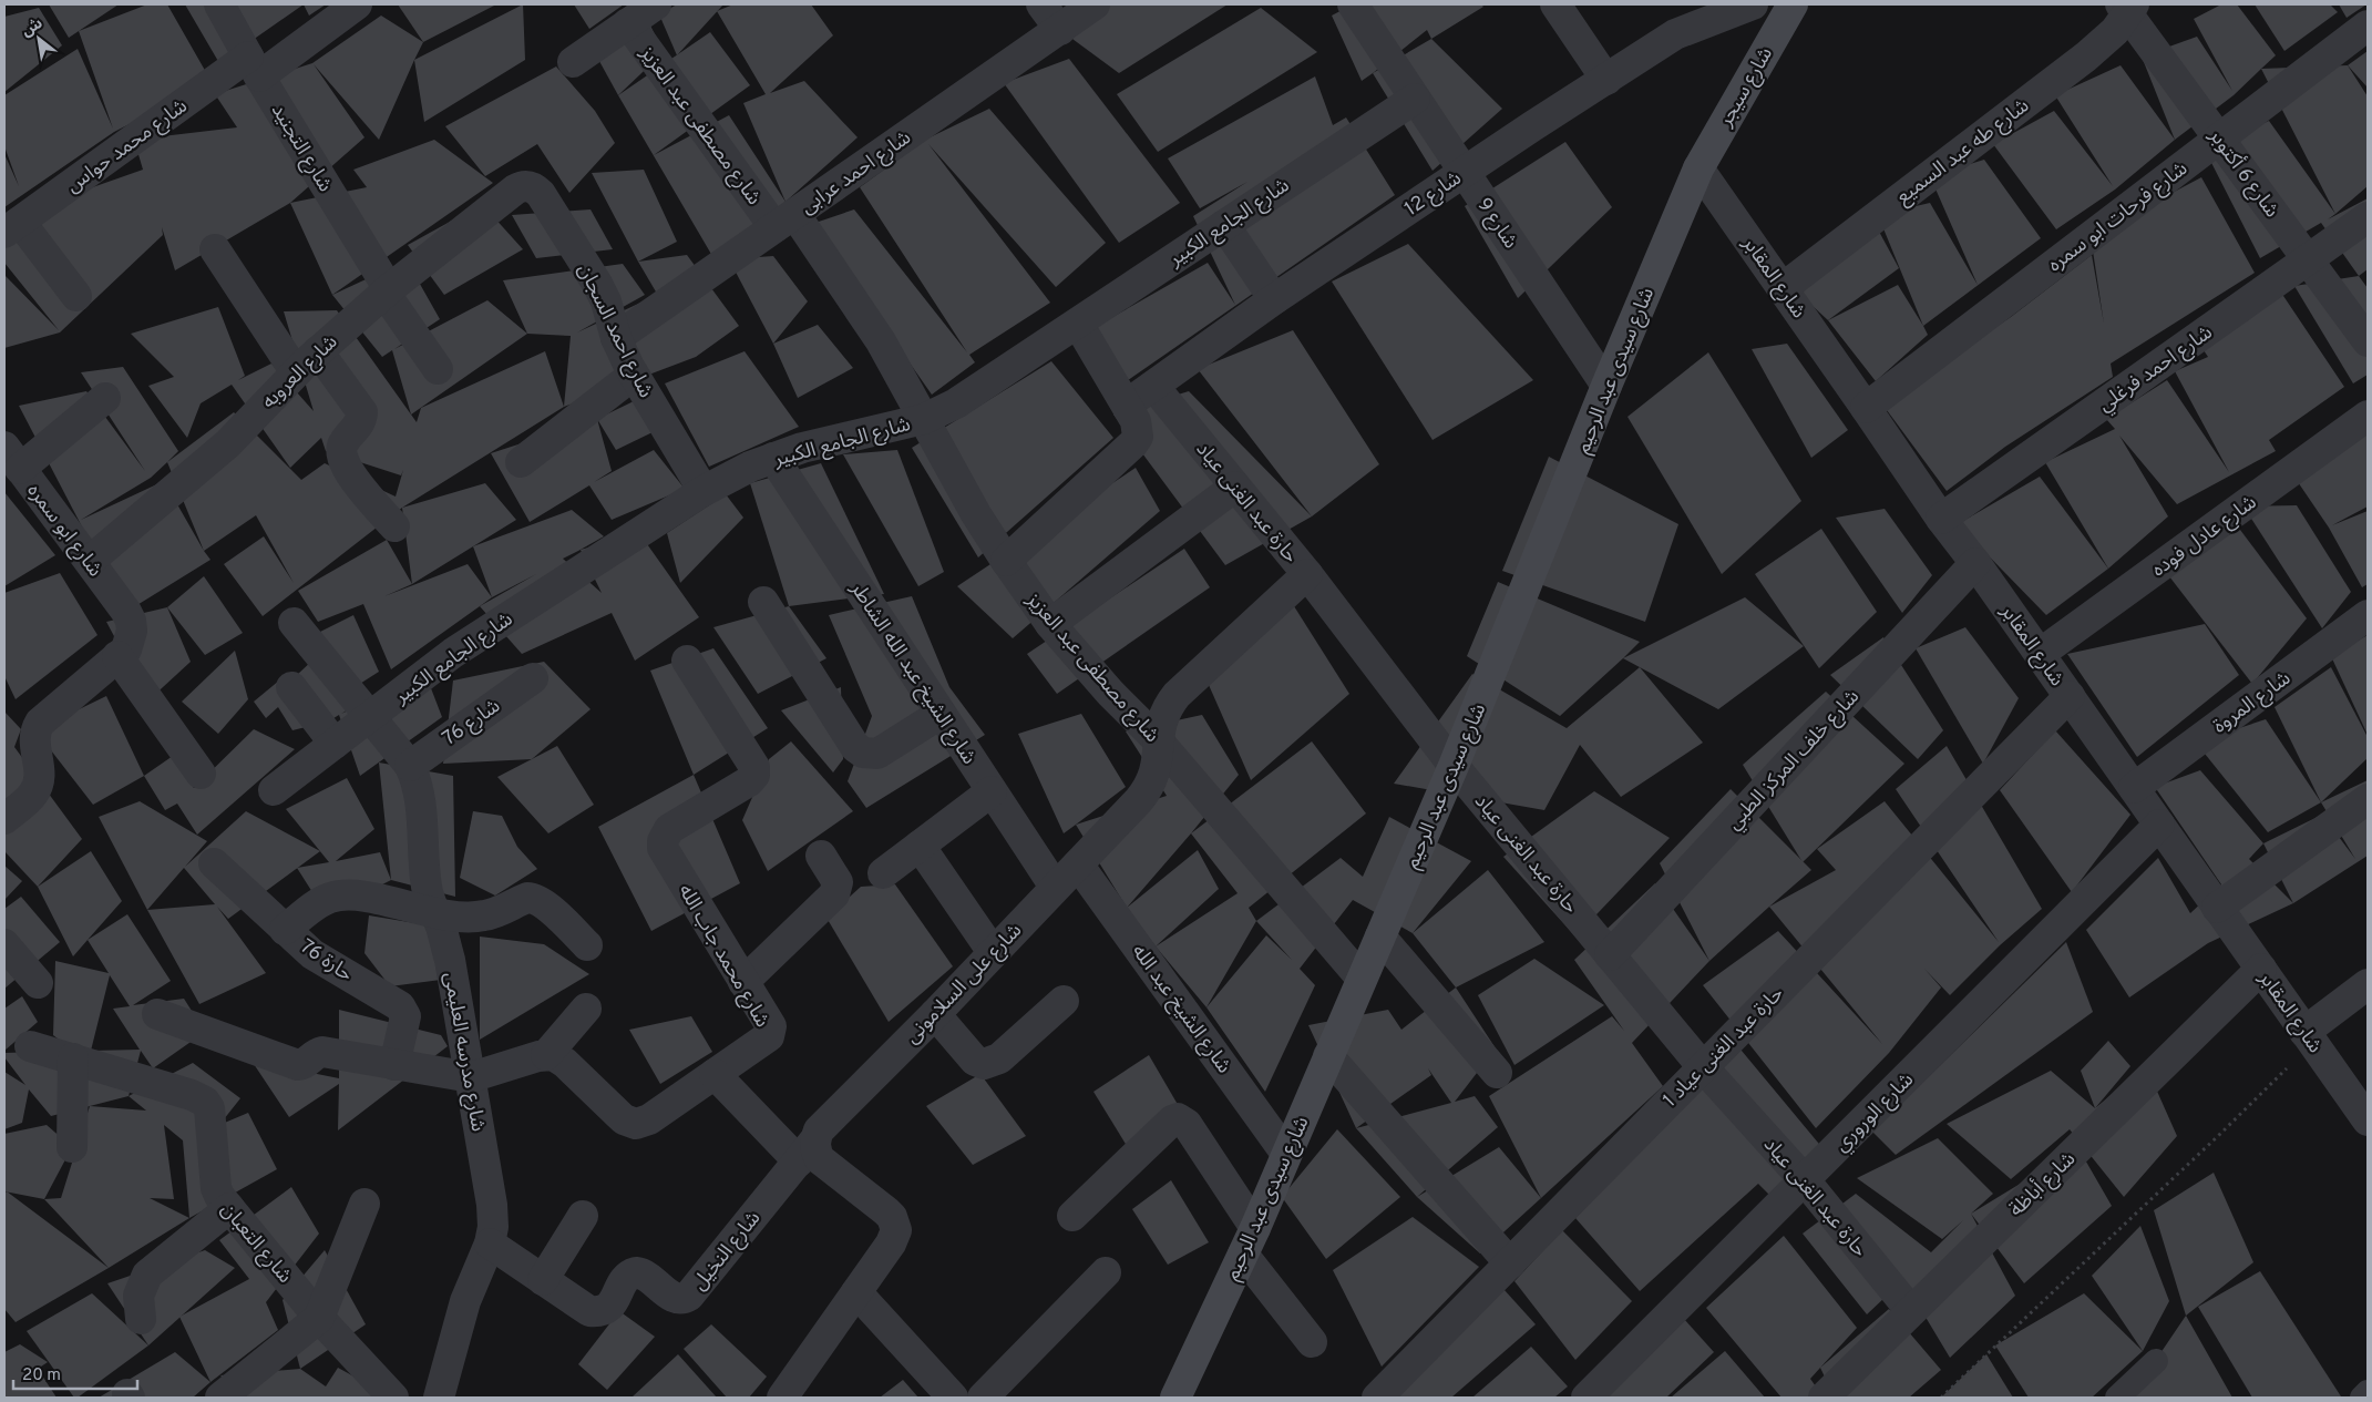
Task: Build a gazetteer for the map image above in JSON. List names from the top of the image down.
{
  "streets": {
    "main road": ["شارع سيجر", "شارع سيدى عبد الرحيم"],
    "street": [
      "شارع مصطفى عبد العزيز",
      "شارع محمد حواس",
      "شارع التجنيد",
      "شارع طه عبد السميع",
      "شارع احمد عرابى",
      "شارع 6 أكتوبر",
      "شارع 12",
      "شارع فرحات ابو سمره",
      "شارع الجامع الكبير",
      "شارع 9",
      "شارع المقابر",
      "شارع احمد السجان",
      "شارع احمد فرغلي",
      "شارع العروبه",
      "حارة عبد الغنى عياد",
      "شارع ابو سمره",
      "شارع عادل فوده",
      "شارع الشيخ عبد الله الشاطر",
      "شارع المروة",
      "شارع 76",
      "شارع خلف المركز الطبي",
      "شارع محمد جاب الله",
      "حارة 76",
      "شارع على السلامونى",
      "شارع الشيخ عبد الله",
      "حارة عبد الغنى عياد 1",
      "شارع مدرسه العليمى",
      "شارع الوروري",
      "شارع أباظة",
      "شارع التعبان",
      "شارع النخيل"
    ]
  },
  "crossings": [
    ["شارع سيجر", "شارع المقابر"],
    ["شارع سيجر", "شارع سيدى عبد الرحيم"],
    ["شارع مصطفى عبد العزيز", "شارع احمد عرابى"],
    ["شارع مصطفى عبد العزيز", "شارع الجامع الكبير"],
    ["شارع مصطفى عبد العزيز", "شارع سيدى عبد الرحيم"],
    ["شارع مصطفى عبد العزيز", "شارع على السلامونى"],
    ["شارع محمد حواس", "شارع التجنيد"],
    ["شارع التجنيد", "شارع العروبه"],
    ["شارع طه عبد السميع", "شارع 6 أكتوبر"],
    ["شارع طه عبد السميع", "شارع المقابر"],
    ["شارع احمد عرابى", "شارع احمد السجان"],
    ["شارع 6 أكتوبر", "شارع فرحات ابو سمره"],
    ["شارع 6 أكتوبر", "شارع احمد فرغلي"],
    ["شارع 12", "شارع 9"],
    ["شارع 12", "حارة عبد الغنى عياد"],
    ["شارع فرحات ابو سمره", "شارع المقابر"],
    ["شارع الجامع الكبير", "شارع 9"],
    ["شارع الجامع الكبير", "شارع احمد السجان"],
    ["شارع الجامع الكبير", "شارع الشيخ عبد الله الشاطر"],
    ["شارع الجامع الكبير", "شارع مدرسه العليمى"],
    ["شارع 9", "شارع سيدى عبد الرحيم"],
    ["شارع المقابر", "شارع احمد فرغلي"],
    ["شارع المقابر", "شارع سيدى عبد الرحيم"],
    ["شارع المقابر", "شارع عادل فوده"],
    ["شارع المقابر", "شارع المروة"],
    ["شارع المقابر", "شارع خلف المركز الطبي"],
    ["شارع المقابر", "حارة عبد الغنى عياد 1"],
    ["شارع المقابر", "شارع الوروري"],
    ["شارع المقابر", "شارع أباظة"],
    ["شارع احمد السجان", "شارع العروبه"],
    ["شارع سيدى عبد الرحيم", "حارة عبد الغنى عياد"],
    ["شارع سيدى عبد الرحيم", "شارع الشيخ عبد الله"],
    ["شارع العروبه", "شارع ابو سمره"],
    ["حارة عبد الغنى عياد", "شارع خلف المركز الطبي"],
    ["حارة عبد الغنى عياد", "شارع على السلامونى"],
    ["حارة عبد الغنى عياد", "حارة عبد الغنى عياد 1"],
    ["حارة عبد الغنى عياد", "شارع الوروري"],
    ["حارة عبد الغنى عياد", "شارع أباظة"],
    ["شارع الشيخ عبد الله الشاطر", "شارع على السلامونى"],
    ["شارع 76", "شارع مدرسه العليمى"],
    ["شارع على السلامونى", "شارع الشيخ عبد الله"],
    ["شارع على السلامونى", "شارع النخيل"],
    ["شارع مدرسه العليمى", "شارع النخيل"]
  ],
  "scale_bar": "20 m",
  "north": "top left"
}
